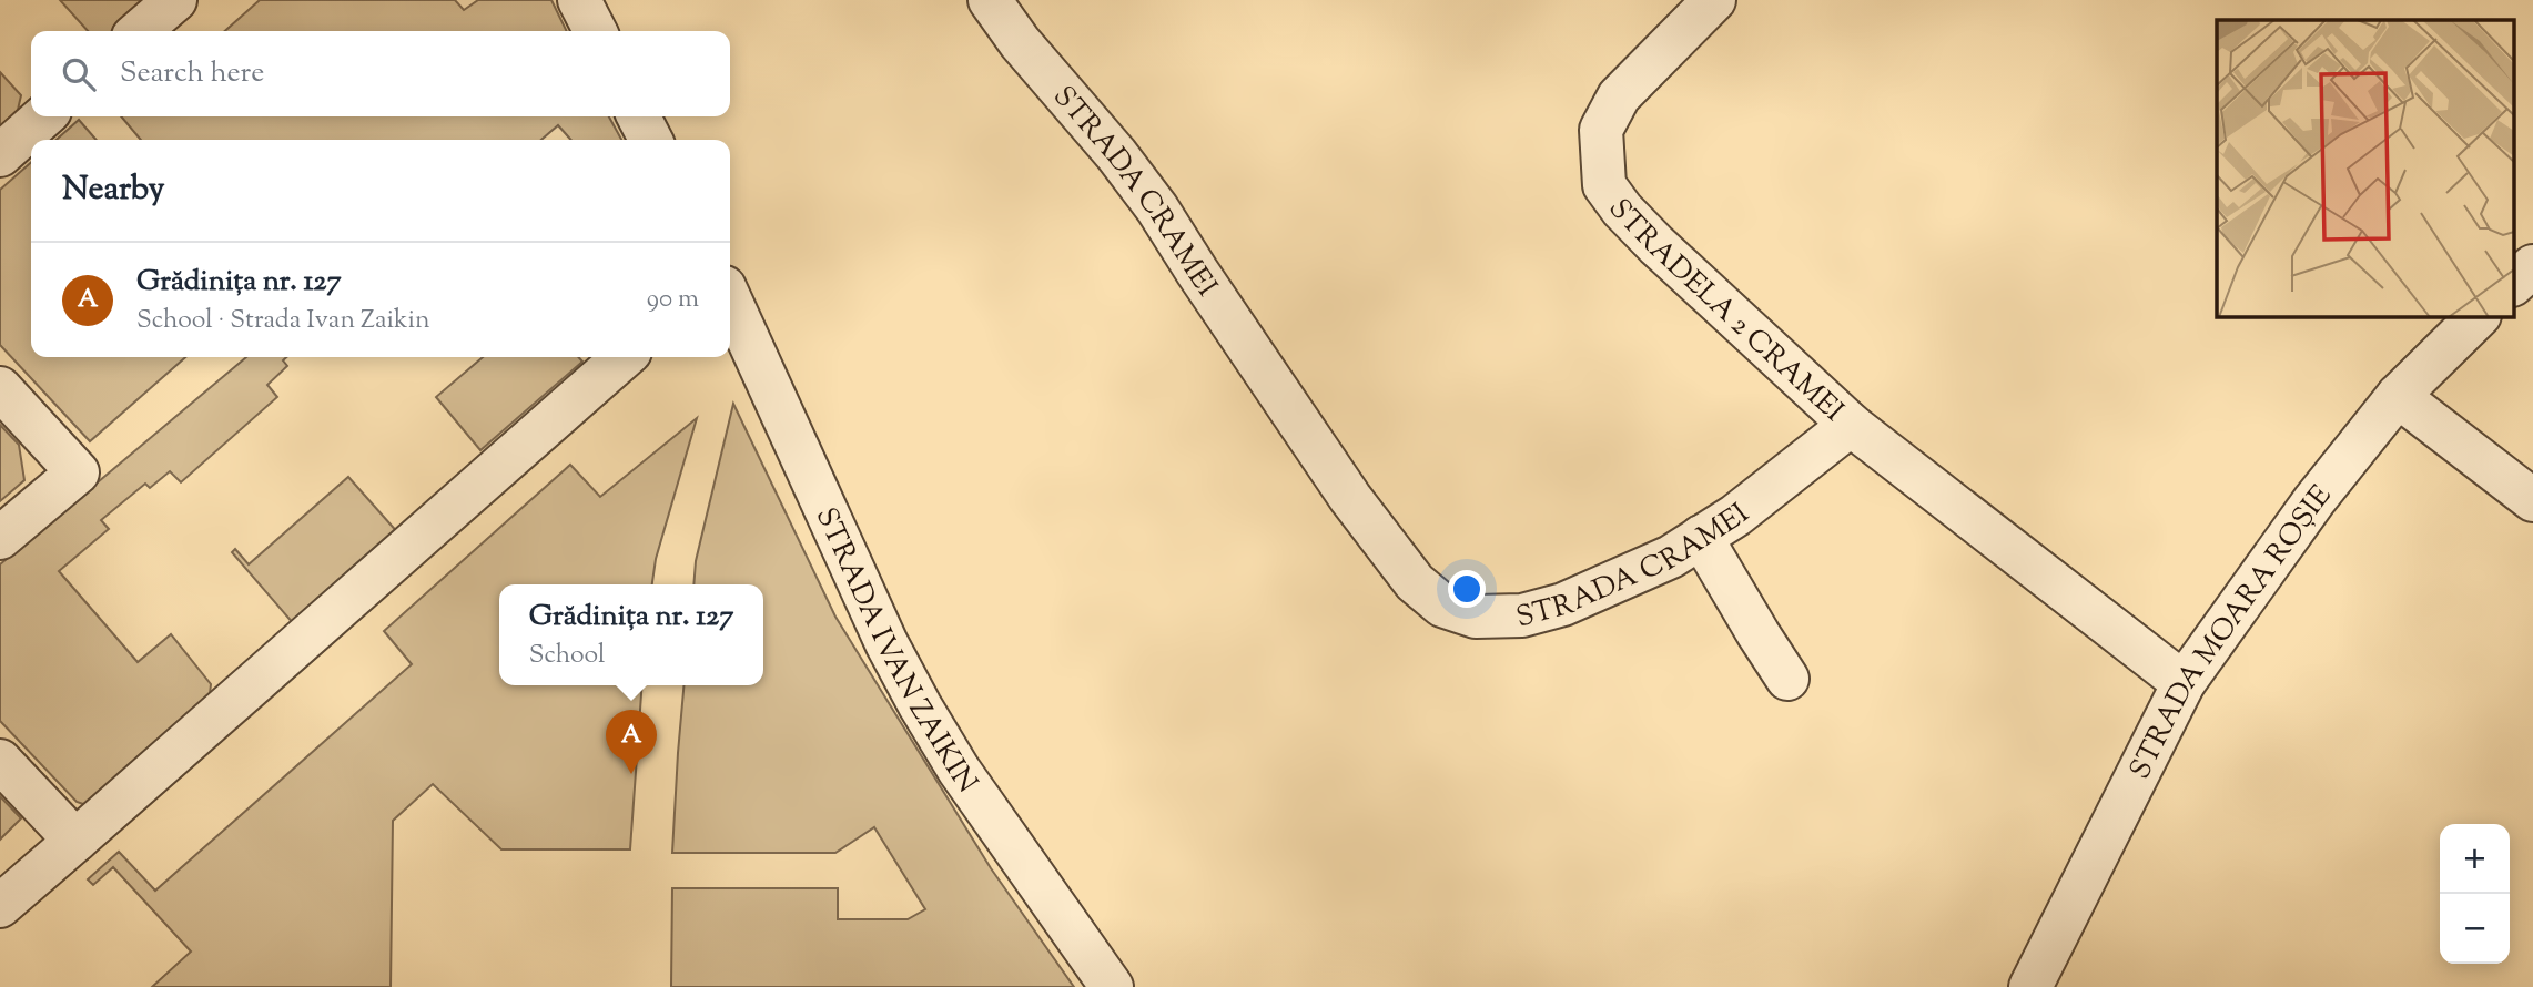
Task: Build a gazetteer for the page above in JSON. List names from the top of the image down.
{
  "streets": {
    "street": [
      "STRADA CRAMEI",
      "STRADELA 2 CRAMEI",
      "STRADA MOARA ROȘIE",
      "STRADA IVAN ZAIKIN"
    ]
  },
  "crossings": [
    ["STRADA CRAMEI", "STRADELA 2 CRAMEI"]
  ],
  "page": {
    "search": "Search here",
    "heading": "Nearby",
    "list": [
      {
        "mark": "A",
        "name": "Grădinița nr. 127",
        "note": "School · Strada Ivan Zaikin",
        "value": "90 m"
      }
    ],
    "popup": ["Grădinița nr. 127", "School"],
    "pins": "A",
    "map_buttons": ["+", "−"]
  }
}
